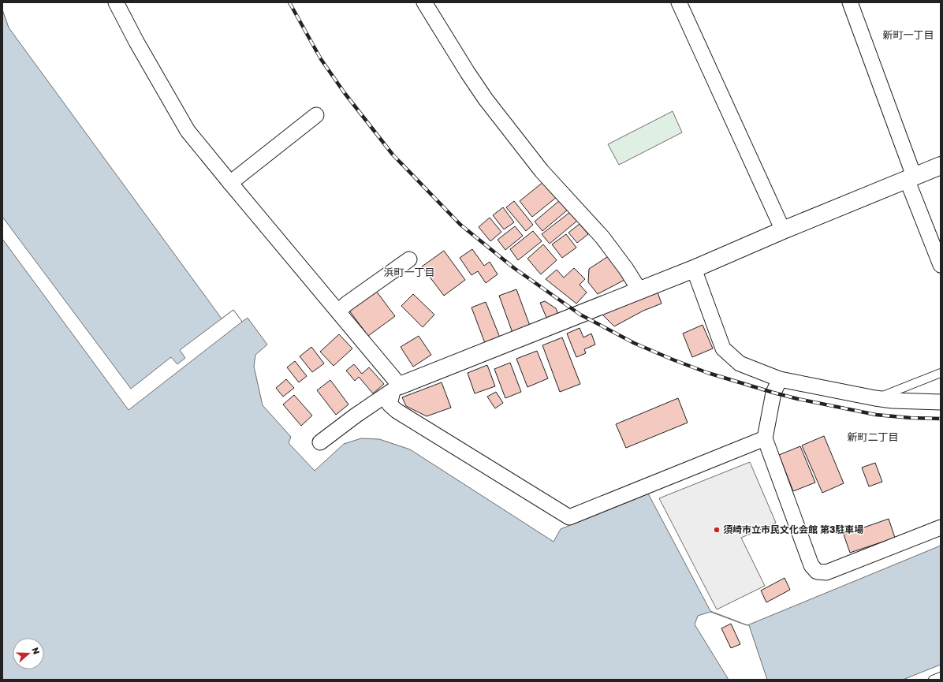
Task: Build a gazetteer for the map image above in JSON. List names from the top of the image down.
{
  "districts": ["新町一丁目", "浜町一丁目", "新町二丁目"],
  "places": ["須崎市立市民文化会館 第3駐車場"],
  "north": "right"
}
